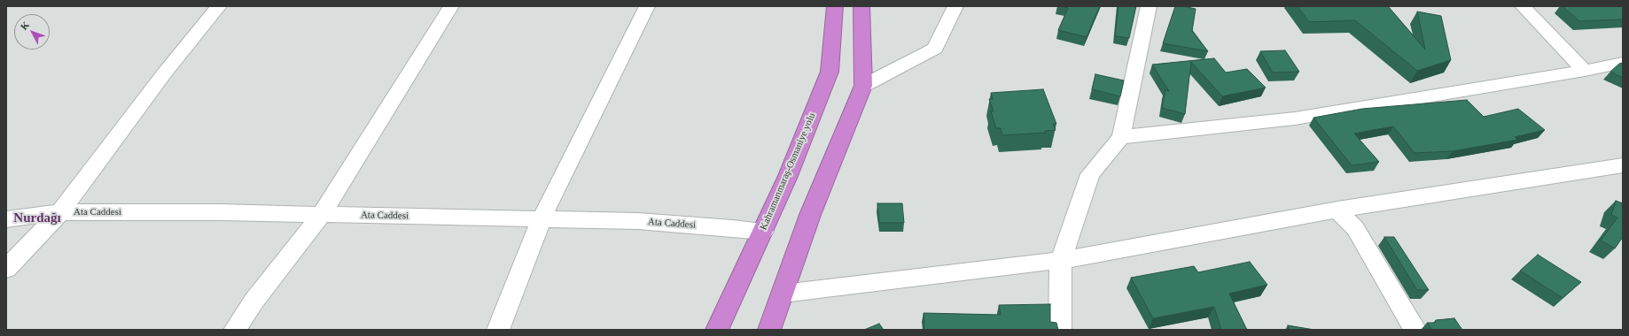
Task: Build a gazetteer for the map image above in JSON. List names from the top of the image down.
{
  "streets": {
    "highway": ["Kahramanmaraş-Osmaniye yolu"],
    "street": ["Ata Caddesi"]
  },
  "crossings": [
    ["Kahramanmaraş-Osmaniye yolu", "Ata Caddesi"]
  ],
  "districts": ["Nurdağı"],
  "north": "top left"
}
